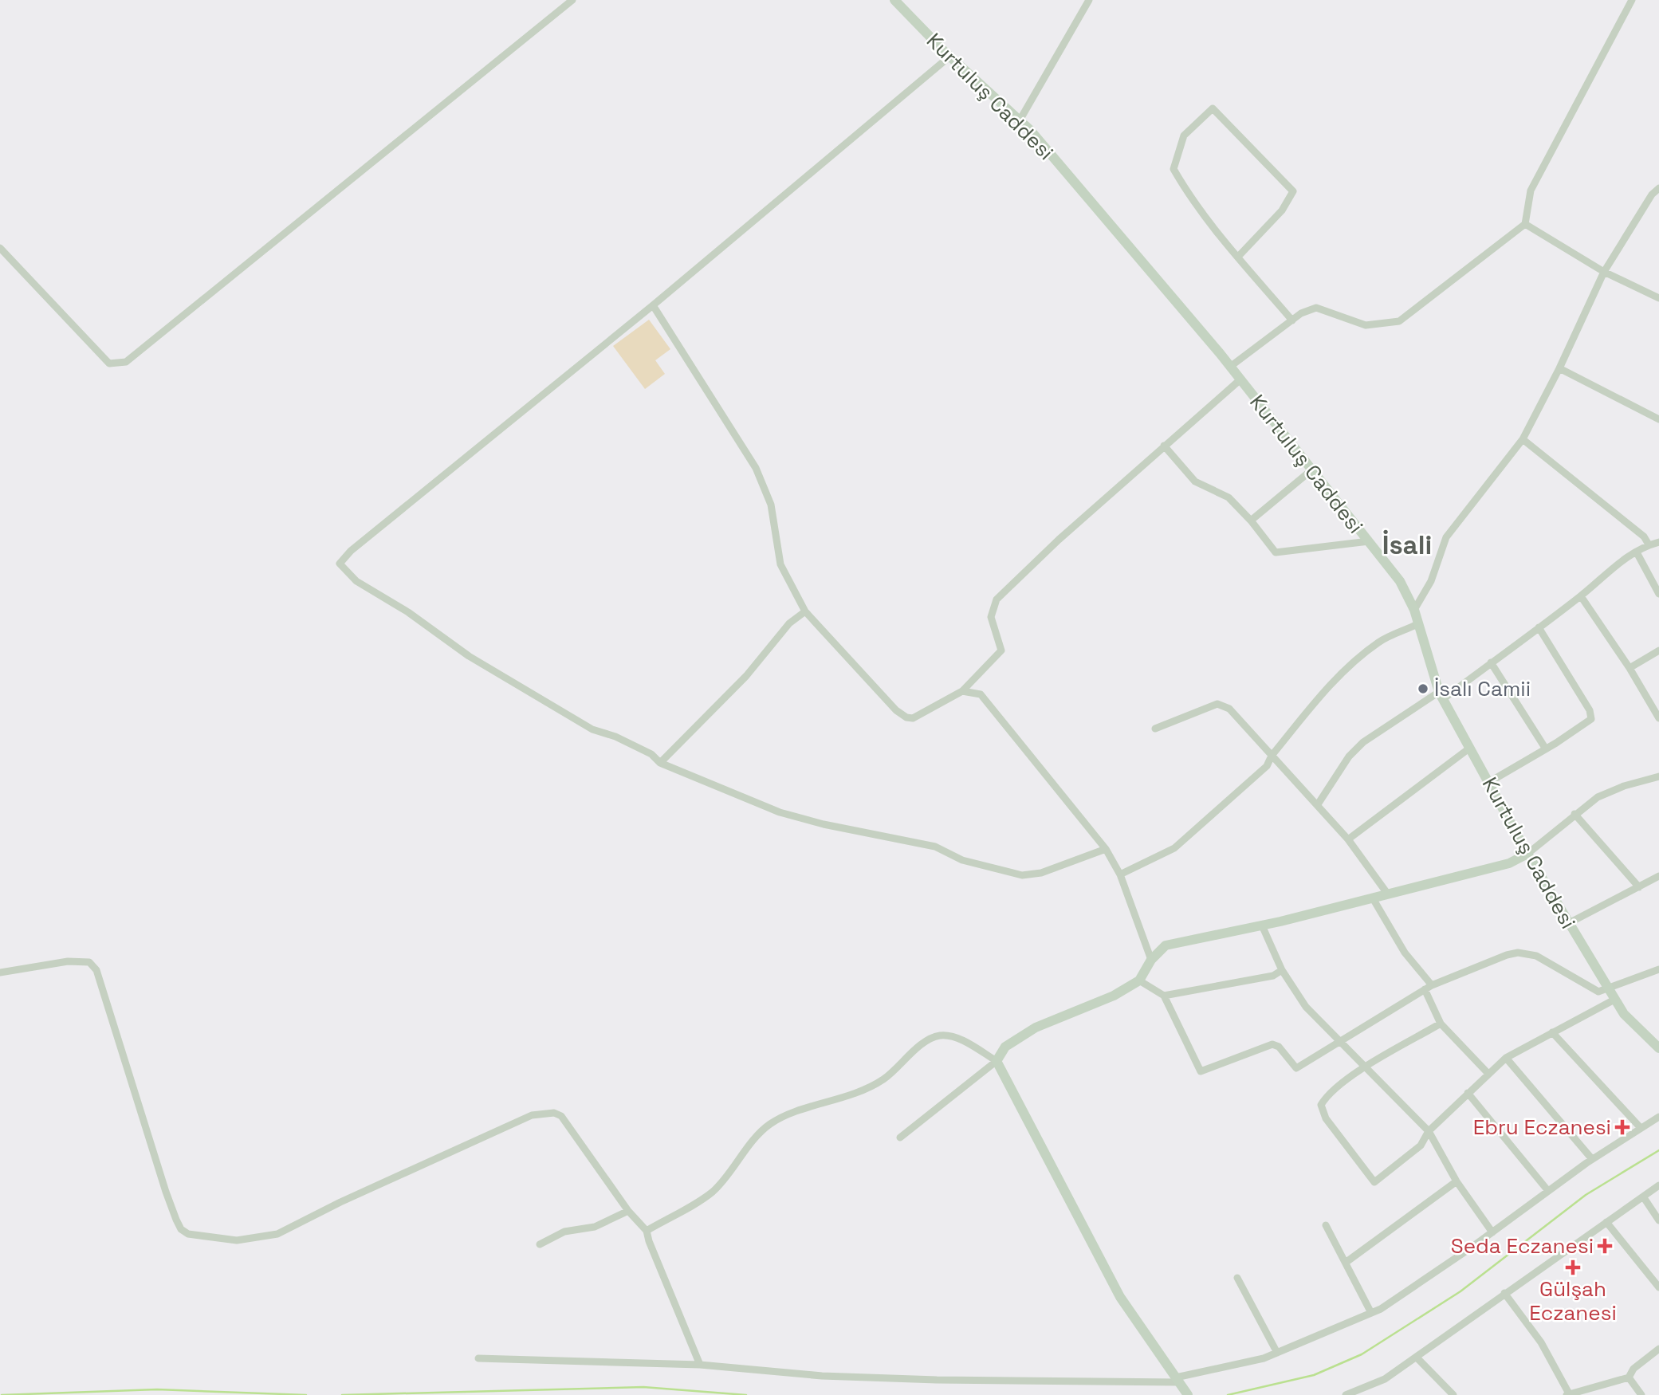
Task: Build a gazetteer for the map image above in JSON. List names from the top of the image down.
{
  "streets": {
    "main road": ["Kurtuluş Caddesi"]
  },
  "districts": ["İsali"],
  "places": {
    "other": ["İsalı Camii"],
    "health": ["Ebru Eczanesi", "Seda Eczanesi", "Gülşah Eczanesi"]
  }
}
